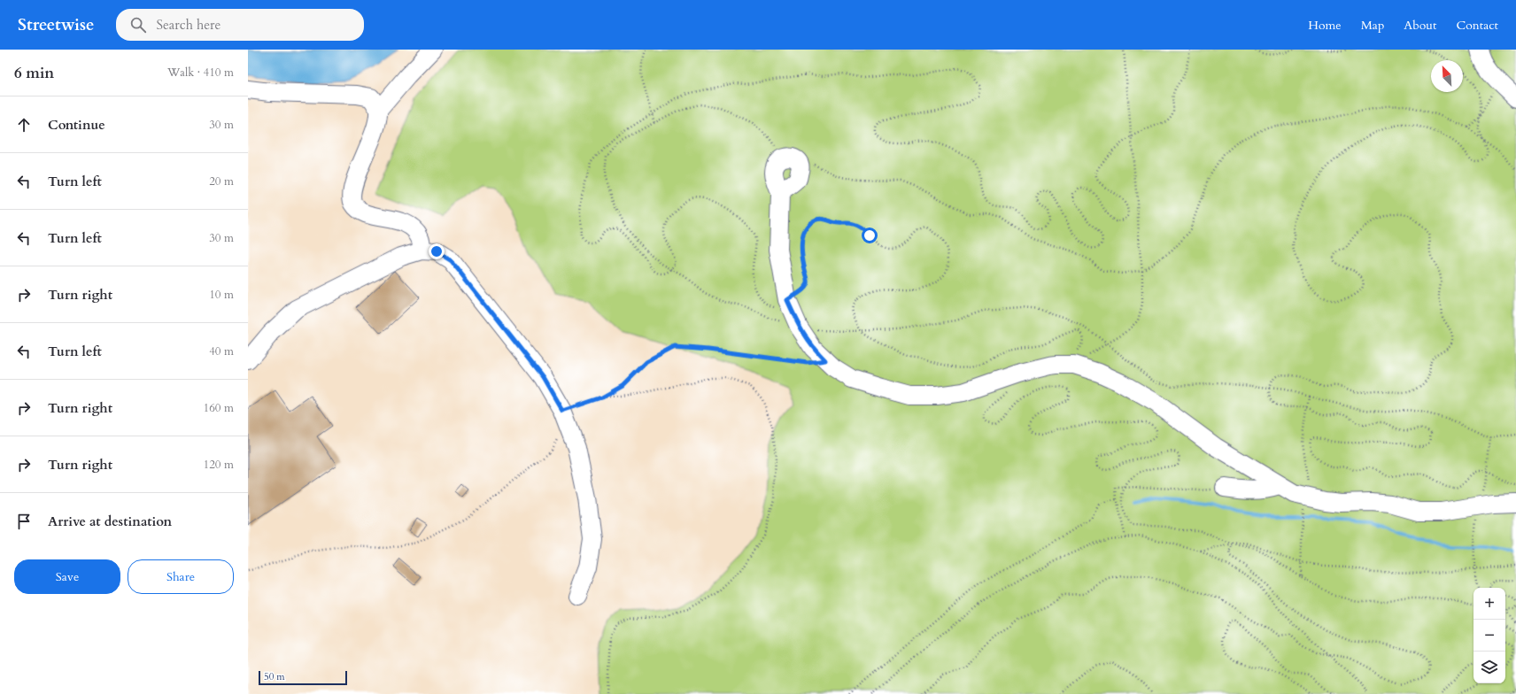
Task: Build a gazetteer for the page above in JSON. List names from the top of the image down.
{
  "scale_bar": "50 m",
  "north": "top left",
  "page": {
    "header": "Streetwise",
    "search": "Search here",
    "nav": [
      "Home",
      "Map",
      "About",
      "Contact"
    ],
    "heading": ["6 min", "Walk · 410 m"],
    "list": [
      ["Continue", "30 m"],
      ["Turn left", "20 m"],
      ["Turn left", "30 m"],
      ["Turn right", "10 m"],
      ["Turn left", "40 m"],
      ["Turn right", "160 m"],
      ["Turn right", "120 m"],
      "Arrive at destination"
    ],
    "buttons": ["Save", "Share"],
    "map_buttons": ["+", "−"],
    "scale": "50 m"
  }
}
